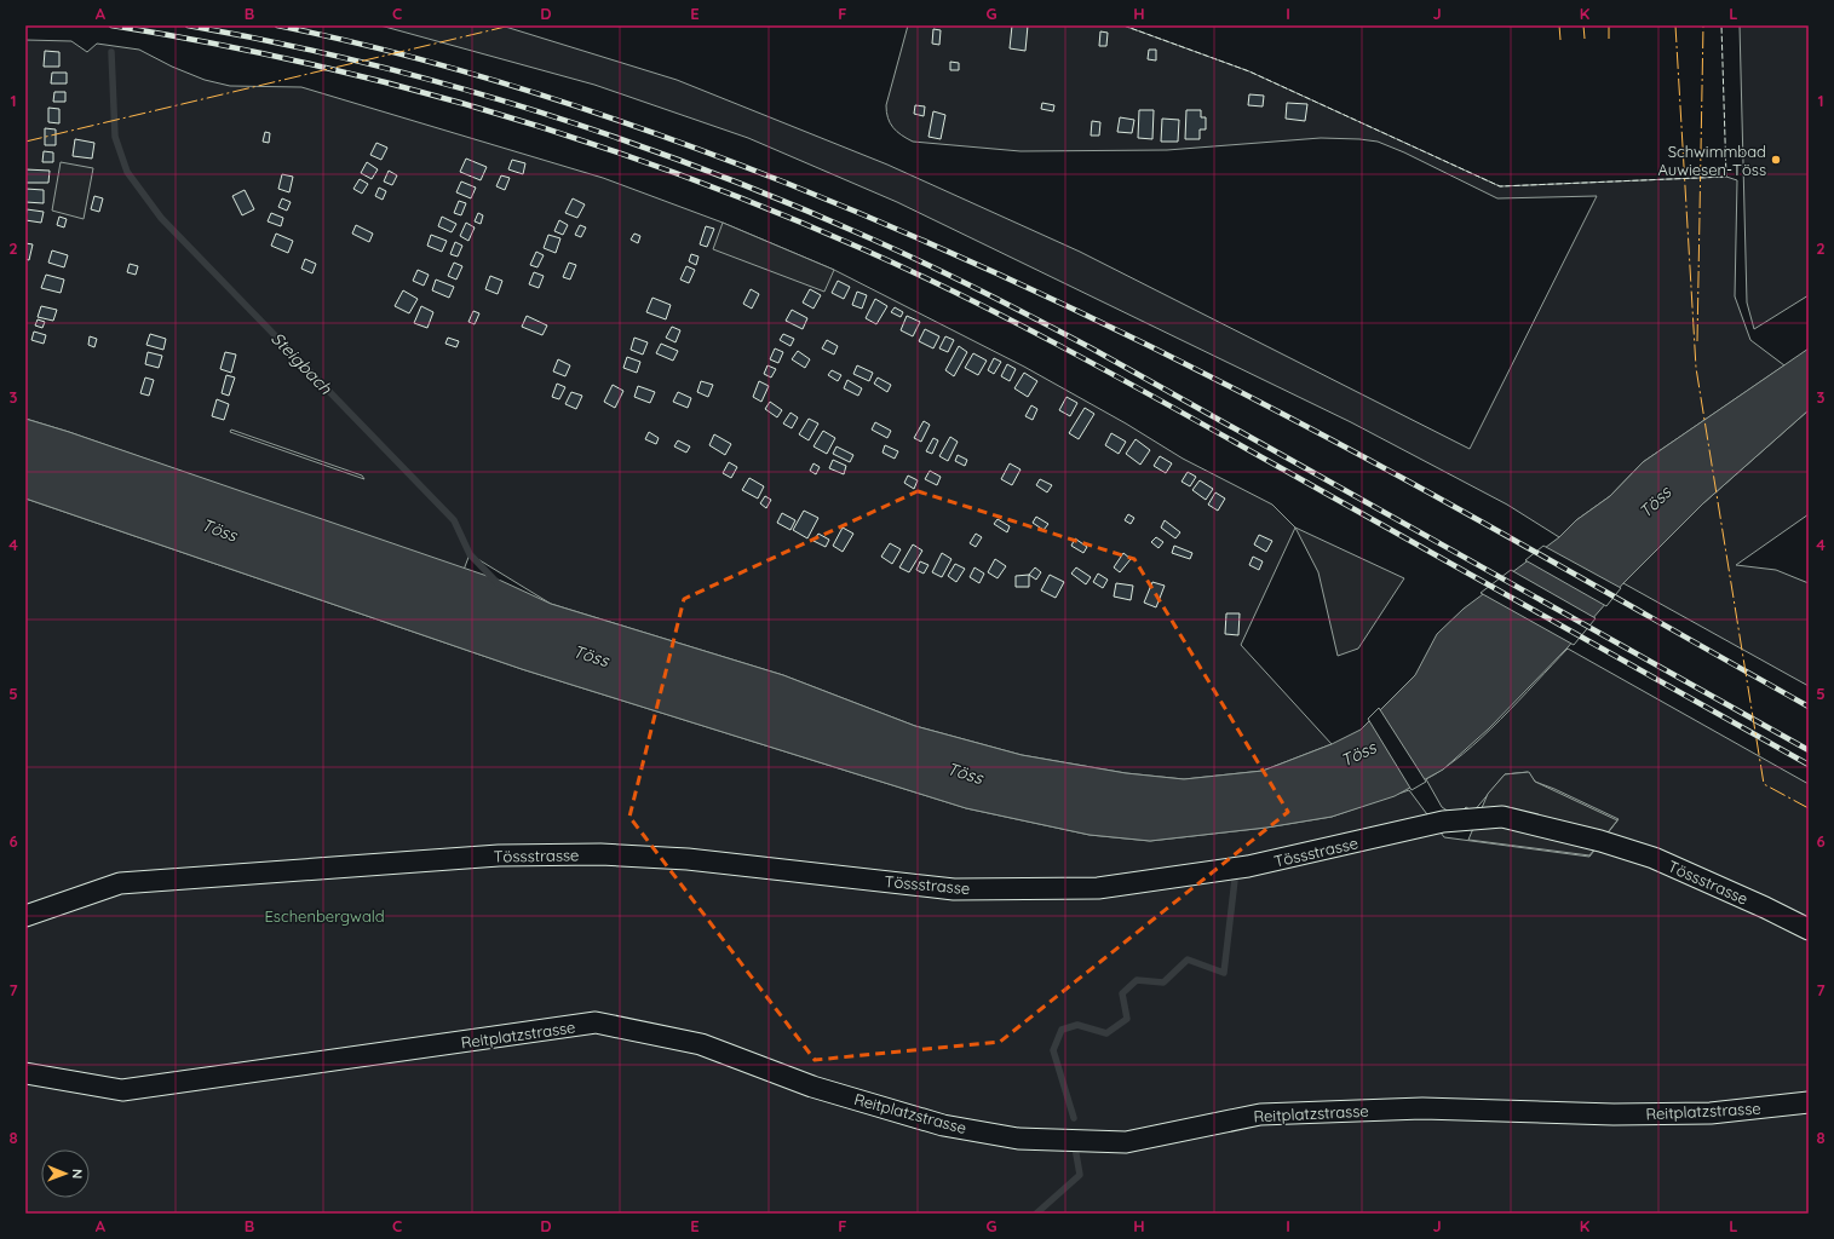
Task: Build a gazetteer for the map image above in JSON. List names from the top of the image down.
{
  "streets": {
    "street": ["Tössstrasse", "Reitplatzstrasse"]
  },
  "water": ["Steigbach", "Töss"],
  "parks": ["Eschenbergwald"],
  "places": ["Schwimmbad Auwiesen-Töss"],
  "north": "right",
  "grid": {
    "columns": [
      "A",
      "B",
      "C",
      "D",
      "E",
      "F",
      "G",
      "H",
      "I",
      "J",
      "K",
      "L"
    ],
    "rows": [
      "1",
      "2",
      "3",
      "4",
      "5",
      "6",
      "7",
      "8"
    ]
  }
}
